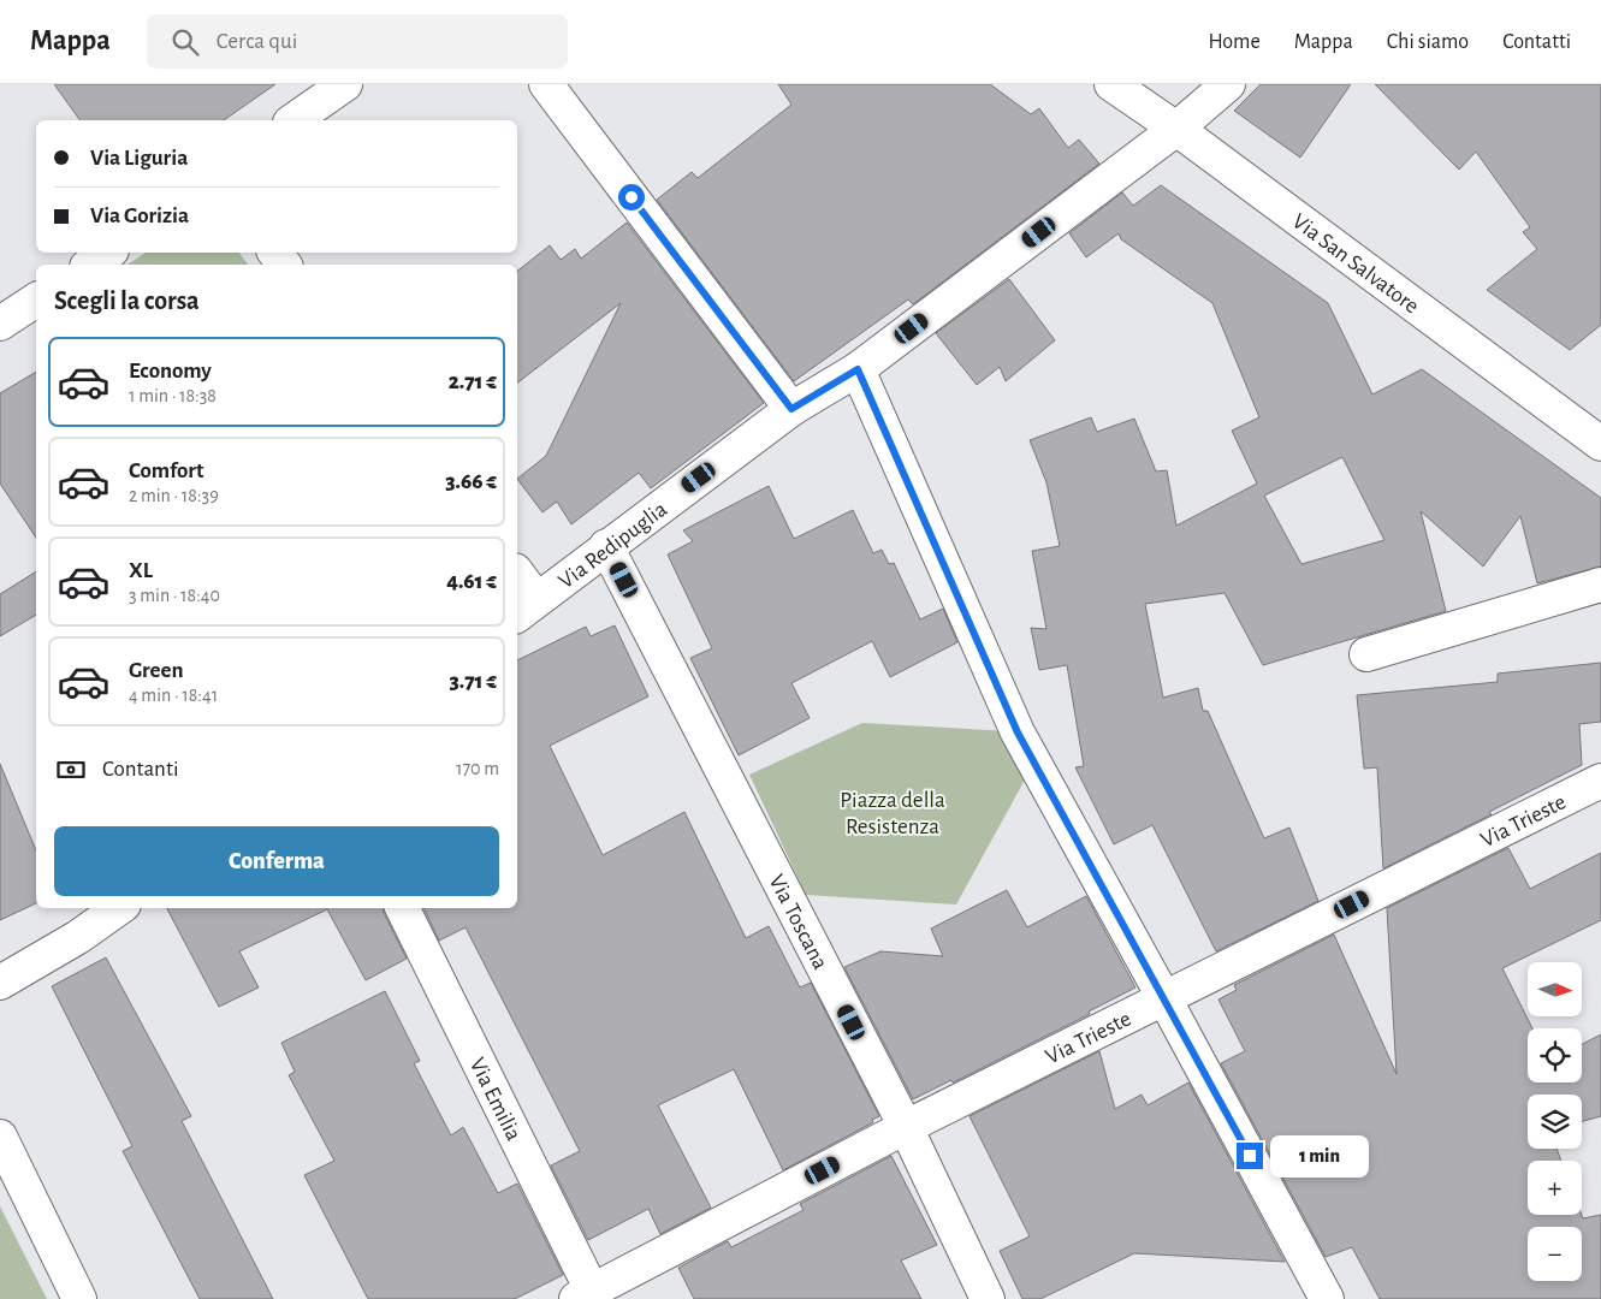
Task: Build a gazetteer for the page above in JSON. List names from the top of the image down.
{
  "streets": {
    "street": [
      "Via San Salvatore",
      "Via Redipuglia",
      "Via Trieste",
      "Via Toscana",
      "Via Emilia"
    ]
  },
  "crossings": [
    ["Via San Salvatore", "Via Redipuglia"],
    ["Via Redipuglia", "Via Toscana"],
    ["Via Trieste", "Via Toscana"],
    ["Via Trieste", "Via Emilia"]
  ],
  "parks": ["Piazza della Resistenza"],
  "north": "right",
  "page": {
    "header": "Mappa",
    "search": "Cerca qui",
    "nav": [
      "Home",
      "Mappa",
      "Chi siamo",
      "Contatti"
    ],
    "banner": ["Via Liguria", "Via Gorizia"],
    "heading": "Scegli la corsa",
    "list": [
      {
        "name": "Economy",
        "note": "1 min · 18:38",
        "value": "2.71 €"
      },
      {
        "name": "Comfort",
        "note": "2 min · 18:39",
        "value": "3.66 €"
      },
      {
        "name": "XL",
        "note": "3 min · 18:40",
        "value": "4.61 €"
      },
      {
        "name": "Green",
        "note": "4 min · 18:41",
        "value": "3.71 €"
      }
    ],
    "pay": ["Contanti", "170 m"],
    "buttons": "Conferma",
    "map_buttons": ["+", "−"],
    "bubble": "1 min"
  }
}
